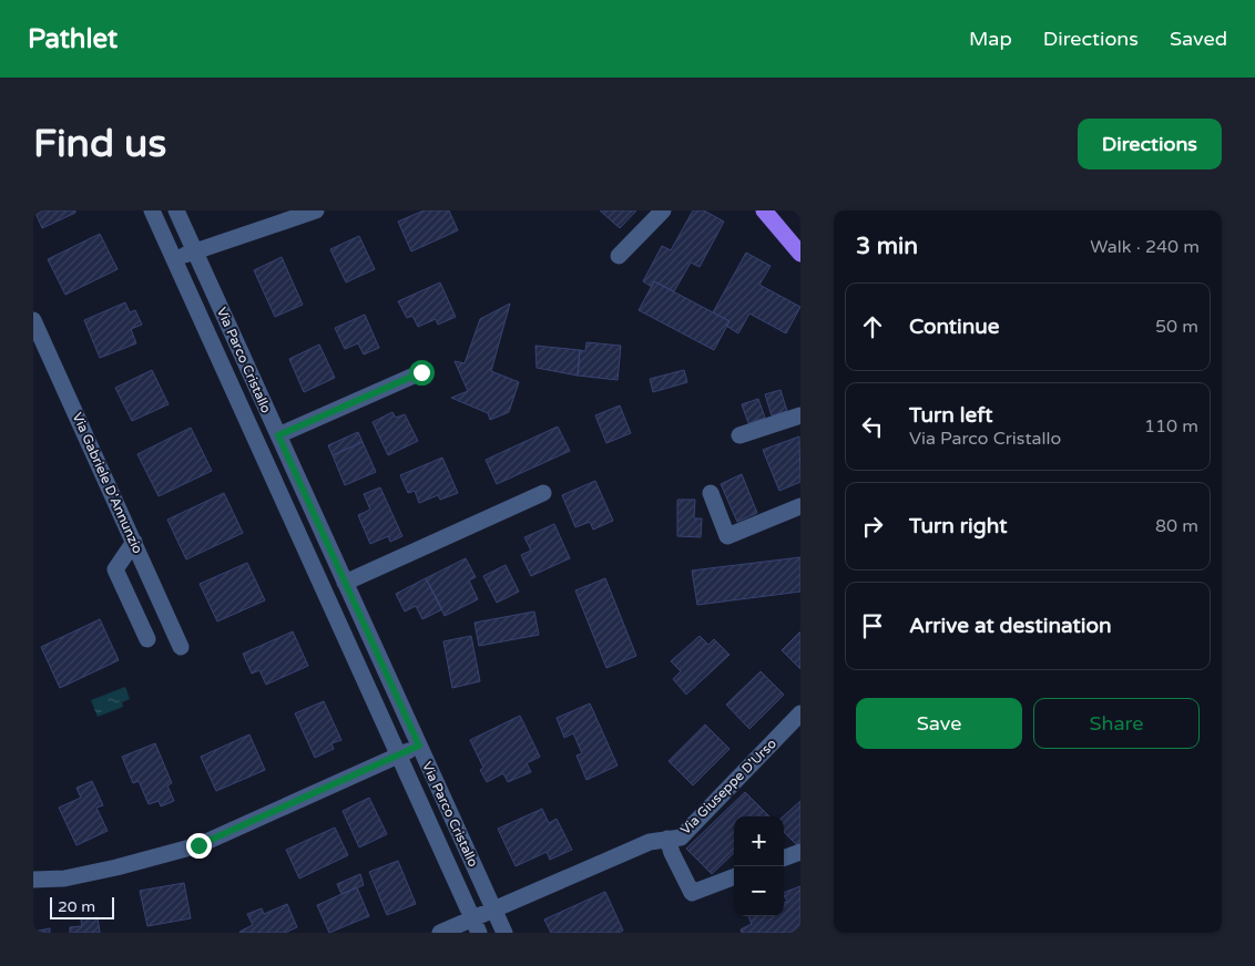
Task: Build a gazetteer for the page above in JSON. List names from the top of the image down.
{
  "streets": {
    "street": ["Via Parco Cristallo", "Via Gabriele D'Annunzio", "Via Giuseppe D'Urso"]
  },
  "crossings": [
    ["Via Parco Cristallo", "Via Giuseppe D'Urso"]
  ],
  "scale_bar": "20 m",
  "page": {
    "header": "Pathlet",
    "nav": ["Map", "Directions", "Saved"],
    "buttons": [
      "Directions",
      ["Save", "Share"]
    ],
    "title": "Find us",
    "heading": ["3 min", "Walk · 240 m"],
    "list": [
      ["Continue", "50 m"],
      ["Turn left", "Via Parco Cristallo", "110 m"],
      ["Turn right", "80 m"],
      "Arrive at destination"
    ],
    "map_buttons": ["+", "−"],
    "scale": "20 m"
  }
}
